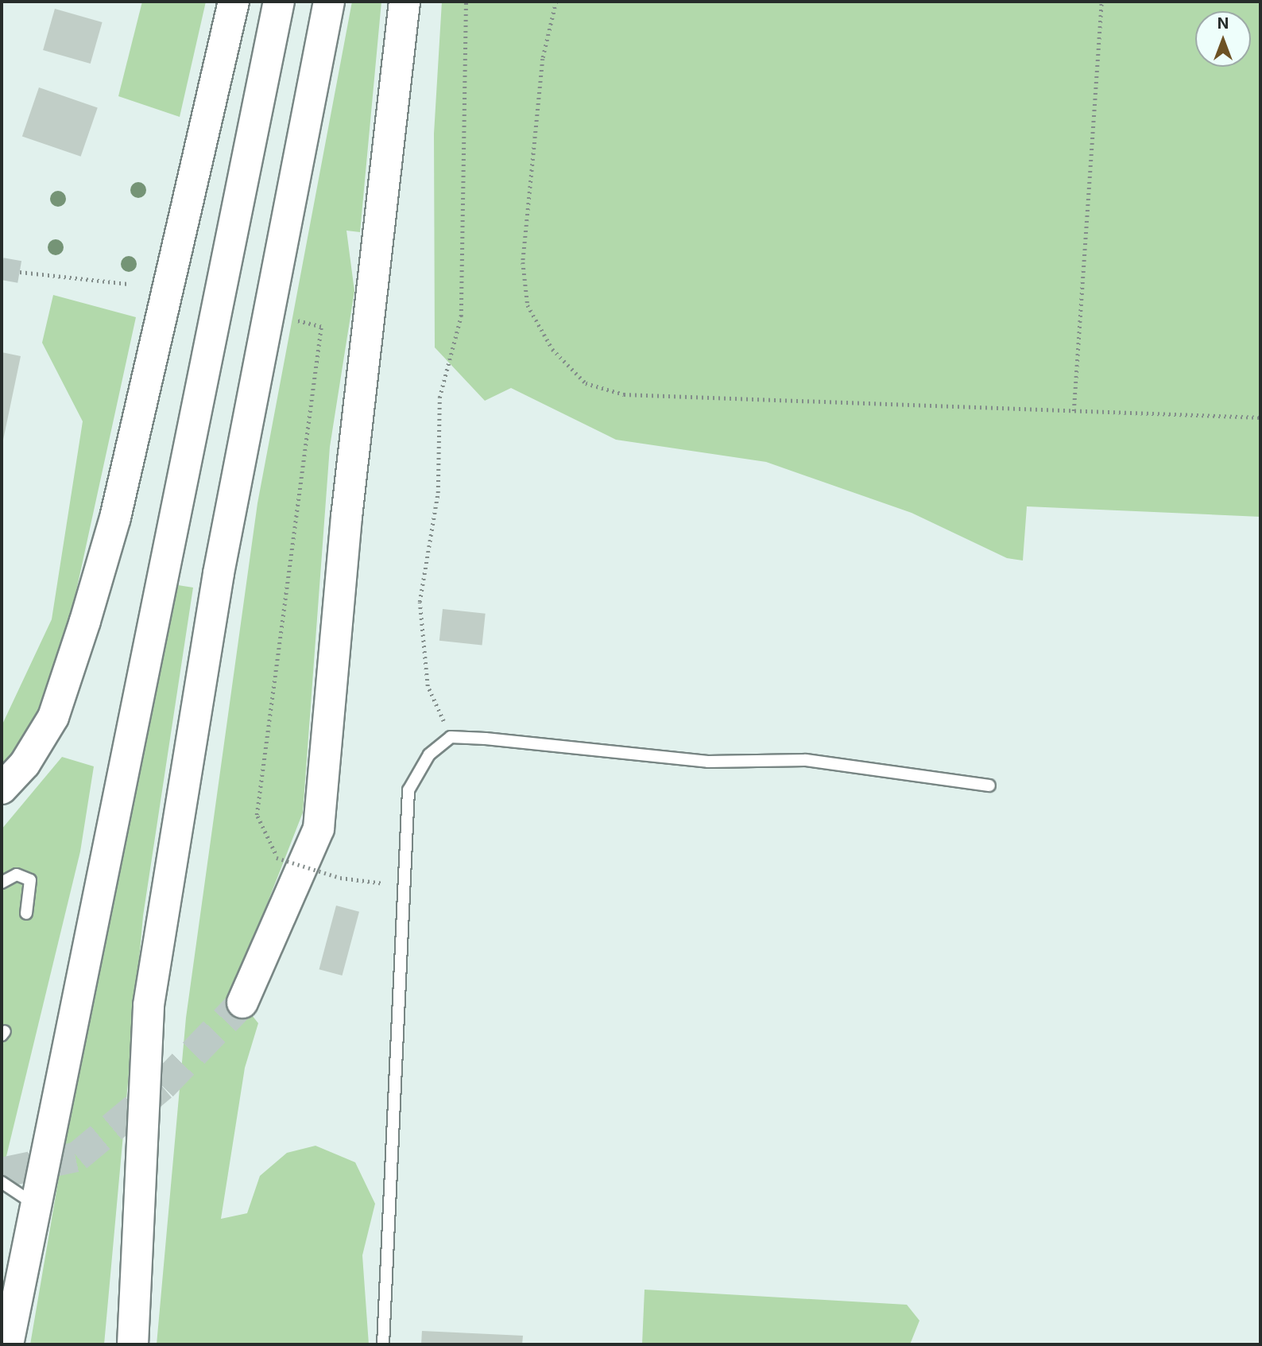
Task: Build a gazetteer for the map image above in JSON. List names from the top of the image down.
{
  "north": "top"
}
